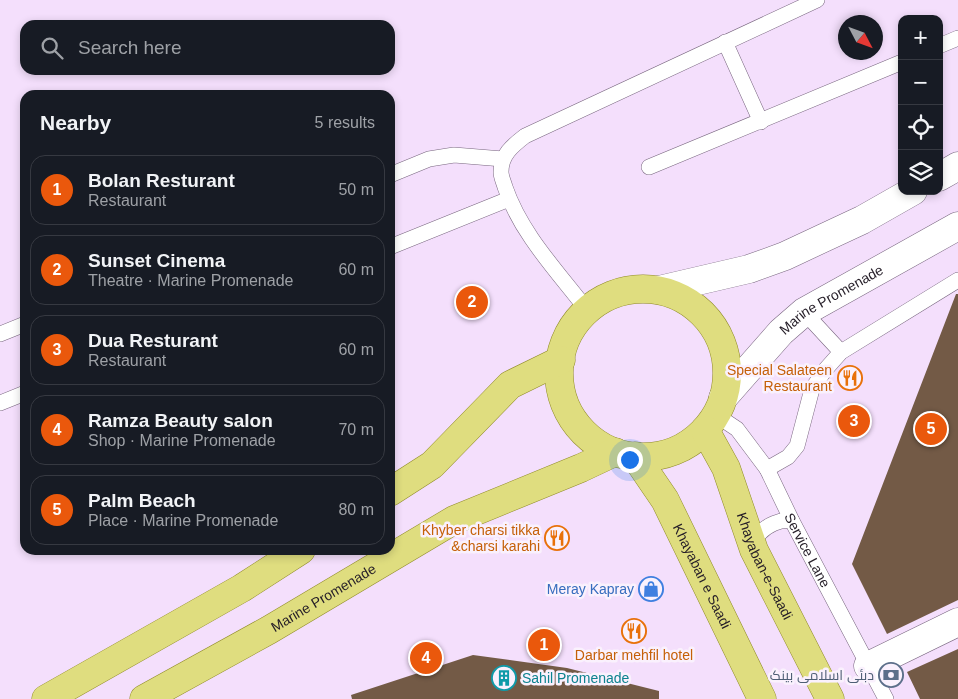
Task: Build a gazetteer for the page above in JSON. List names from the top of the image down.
{
  "streets": {
    "main road": ["Marine Promenade", "Khayaban-e-Saadi", "Khayaban e Saadi"],
    "lane": ["Service Lane"]
  },
  "crossings": [
    ["Marine Promenade", "Service Lane"],
    ["Marine Promenade", "Khayaban-e-Saadi"],
    ["Marine Promenade", "Khayaban e Saadi"],
    ["Service Lane", "Khayaban-e-Saadi"],
    ["Service Lane", "Khayaban e Saadi"],
    ["Khayaban-e-Saadi", "Khayaban e Saadi"]
  ],
  "places": {
    "restaurant": ["Special Salateen Restaurant", "Khyber charsi tikka &charsi karahi", "Darbar mehfil hotel"],
    "shop": ["Meray Kapray"],
    "bank": ["دبئی اسلامی بینک"],
    "building": ["Sahil Promenade"]
  },
  "north": "bottom right",
  "page": {
    "map_buttons": ["+", "−"],
    "search": "Search here",
    "heading": ["Nearby", "5 results"],
    "list": [
      {
        "mark": "1",
        "name": "Bolan Resturant",
        "note": "Restaurant",
        "value": "50 m"
      },
      {
        "mark": "2",
        "name": "Sunset Cinema",
        "note": "Theatre · Marine Promenade",
        "value": "60 m"
      },
      {
        "mark": "3",
        "name": "Dua Resturant",
        "note": "Restaurant",
        "value": "60 m"
      },
      {
        "mark": "4",
        "name": "Ramza Beauty salon",
        "note": "Shop · Marine Promenade",
        "value": "70 m"
      },
      {
        "mark": "5",
        "name": "Palm Beach",
        "note": "Place · Marine Promenade",
        "value": "80 m"
      }
    ],
    "pins": [
      "2",
      "3",
      "5",
      "1",
      "4"
    ]
  }
}
